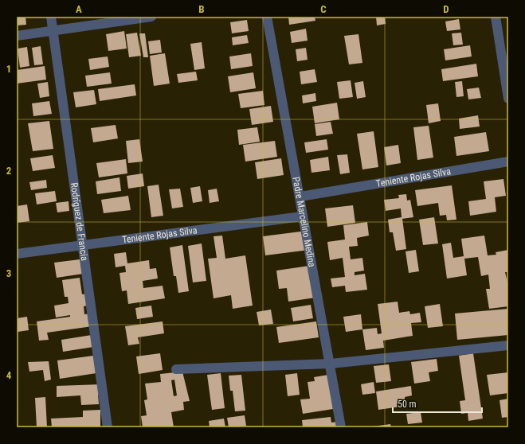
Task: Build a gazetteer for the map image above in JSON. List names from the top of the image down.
{
  "streets": {
    "street": ["Teniente Rojas Silva", "Rodríguez de Francia", "Padre Marcelino Medina"]
  },
  "crossings": [
    ["Teniente Rojas Silva", "Rodríguez de Francia"],
    ["Teniente Rojas Silva", "Padre Marcelino Medina"]
  ],
  "scale_bar": "50 m",
  "grid": {
    "columns": [
      "A",
      "B",
      "C",
      "D"
    ],
    "rows": [
      "1",
      "2",
      "3",
      "4"
    ]
  }
}
